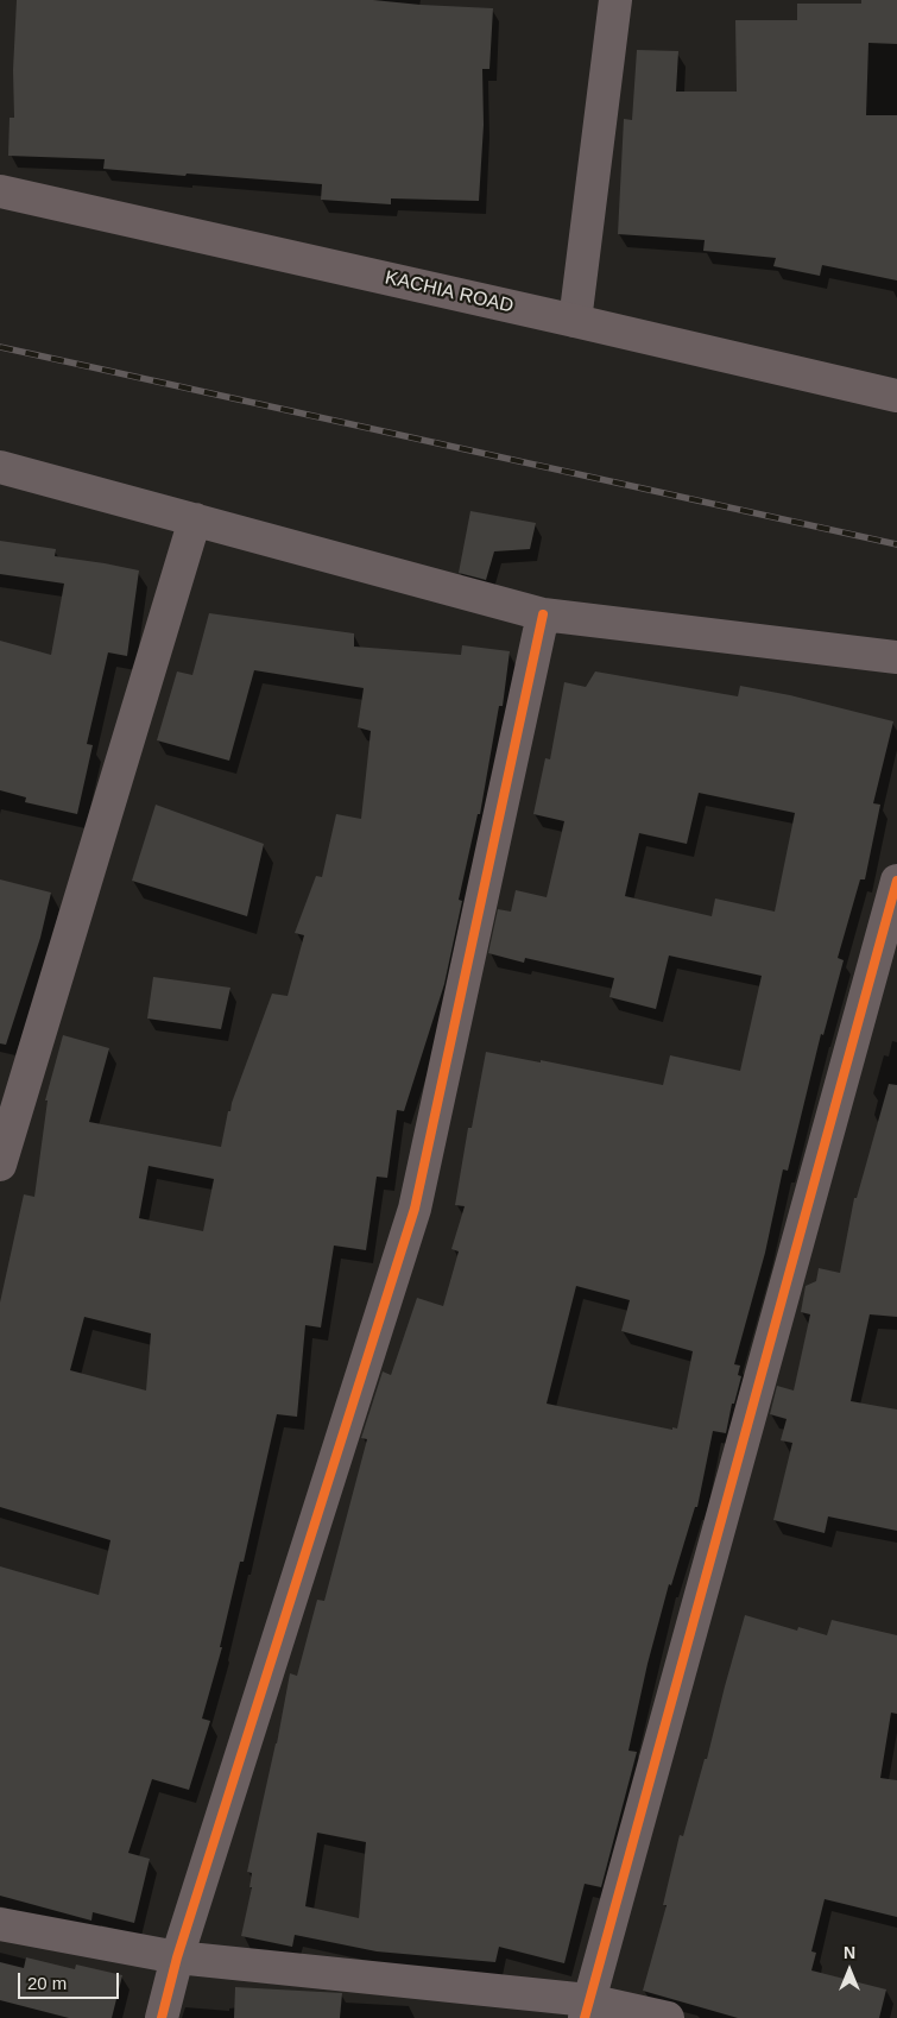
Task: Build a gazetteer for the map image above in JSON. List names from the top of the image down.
{
  "streets": {
    "main road": ["KACHIA ROAD"]
  },
  "scale_bar": "20 m",
  "north": "top"
}
